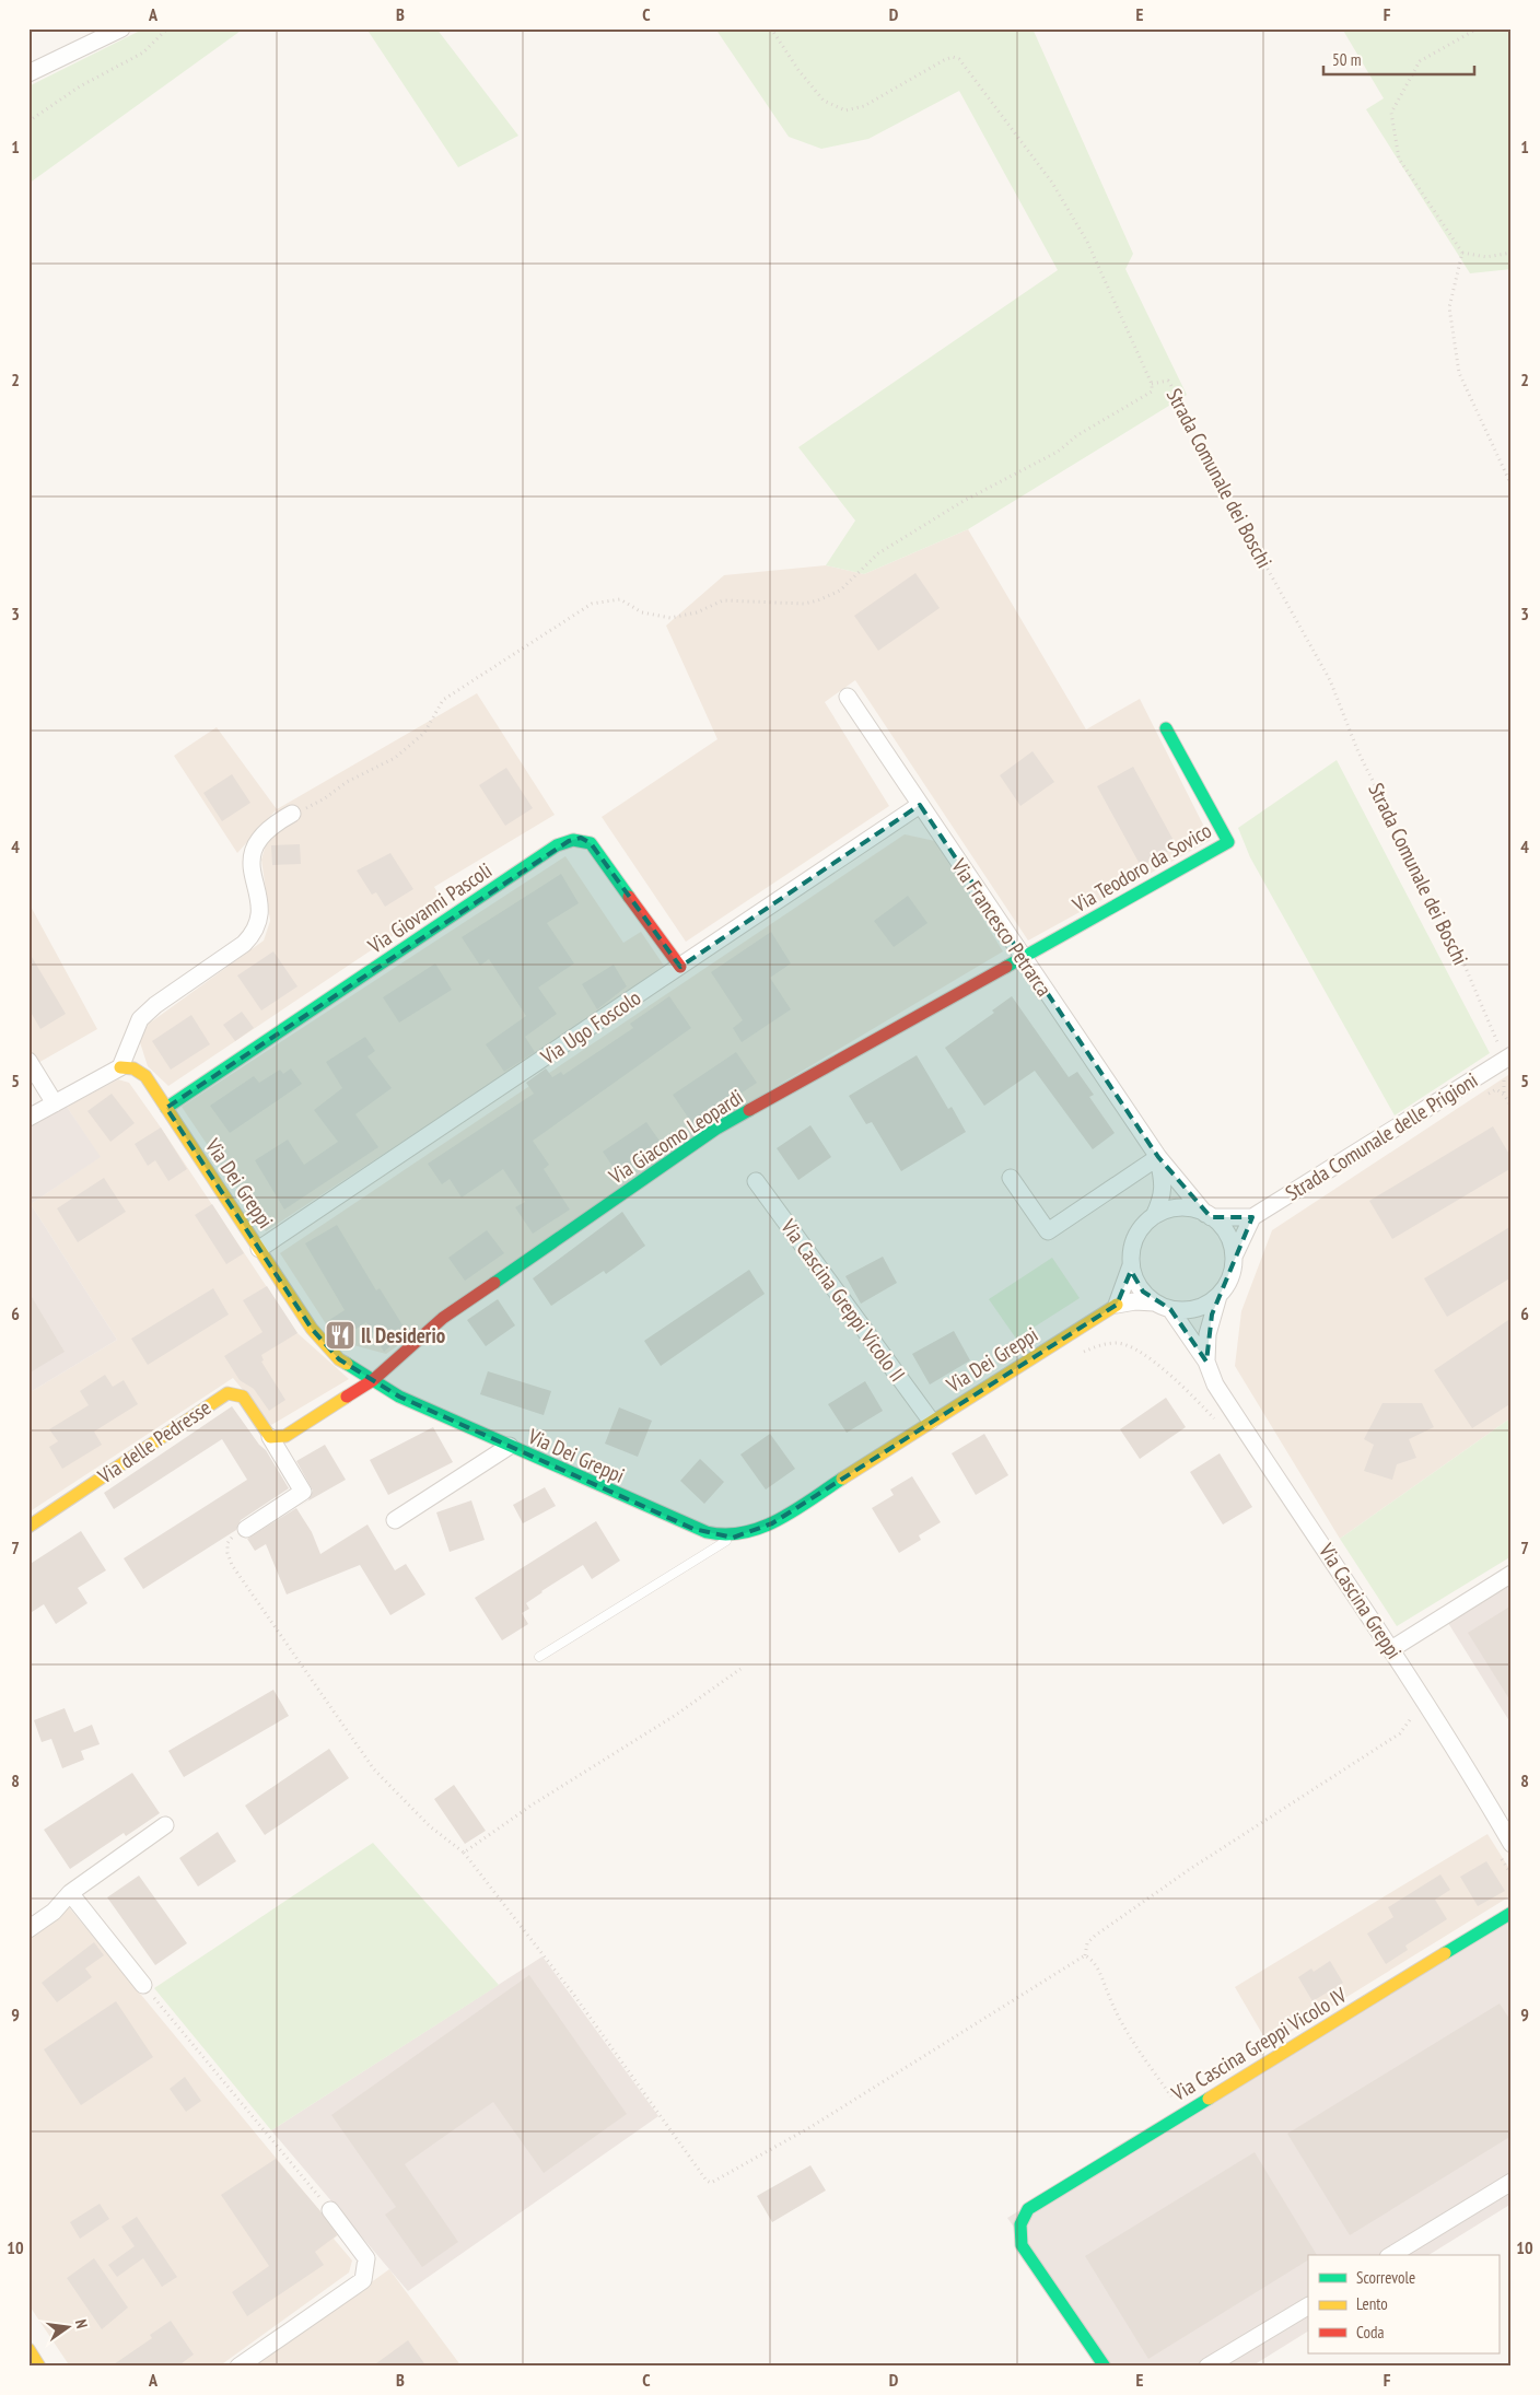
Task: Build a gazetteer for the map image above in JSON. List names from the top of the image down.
{
  "streets": {
    "street": [
      "Via Teodoro da Sovico",
      "Via Giovanni Pascoli",
      "Via Francesco Petrarca",
      "Via Ugo Foscolo",
      "Via Giacomo Leopardi",
      "Strada Comunale delle Prigioni",
      "Via Dei Greppi",
      "Via Cascina Greppi Vicolo II",
      "Via delle Pedresse",
      "Via Cascina Greppi",
      "Via Cascina Greppi Vicolo IV"
    ],
    "path": ["Strada Comunale dei Boschi"]
  },
  "crossings": [
    ["Strada Comunale dei Boschi", "Strada Comunale delle Prigioni"],
    ["Via Teodoro da Sovico", "Via Francesco Petrarca"],
    ["Via Teodoro da Sovico", "Via Giacomo Leopardi"],
    ["Via Giovanni Pascoli", "Via Ugo Foscolo"],
    ["Via Giovanni Pascoli", "Via Dei Greppi"],
    ["Via Francesco Petrarca", "Via Ugo Foscolo"],
    ["Via Francesco Petrarca", "Via Giacomo Leopardi"],
    ["Via Ugo Foscolo", "Via Dei Greppi"],
    ["Via Giacomo Leopardi", "Via Dei Greppi"],
    ["Via Dei Greppi", "Via Cascina Greppi Vicolo II"]
  ],
  "places": {
    "restaurant": ["Il Desiderio"]
  },
  "legend": ["Scorrevole", "Lento", "Coda"],
  "scale_bar": "50 m",
  "north": "right",
  "grid": {
    "columns": [
      "A",
      "B",
      "C",
      "D",
      "E",
      "F"
    ],
    "rows": [
      "1",
      "2",
      "3",
      "4",
      "5",
      "6",
      "7",
      "8",
      "9",
      "10"
    ]
  }
}
